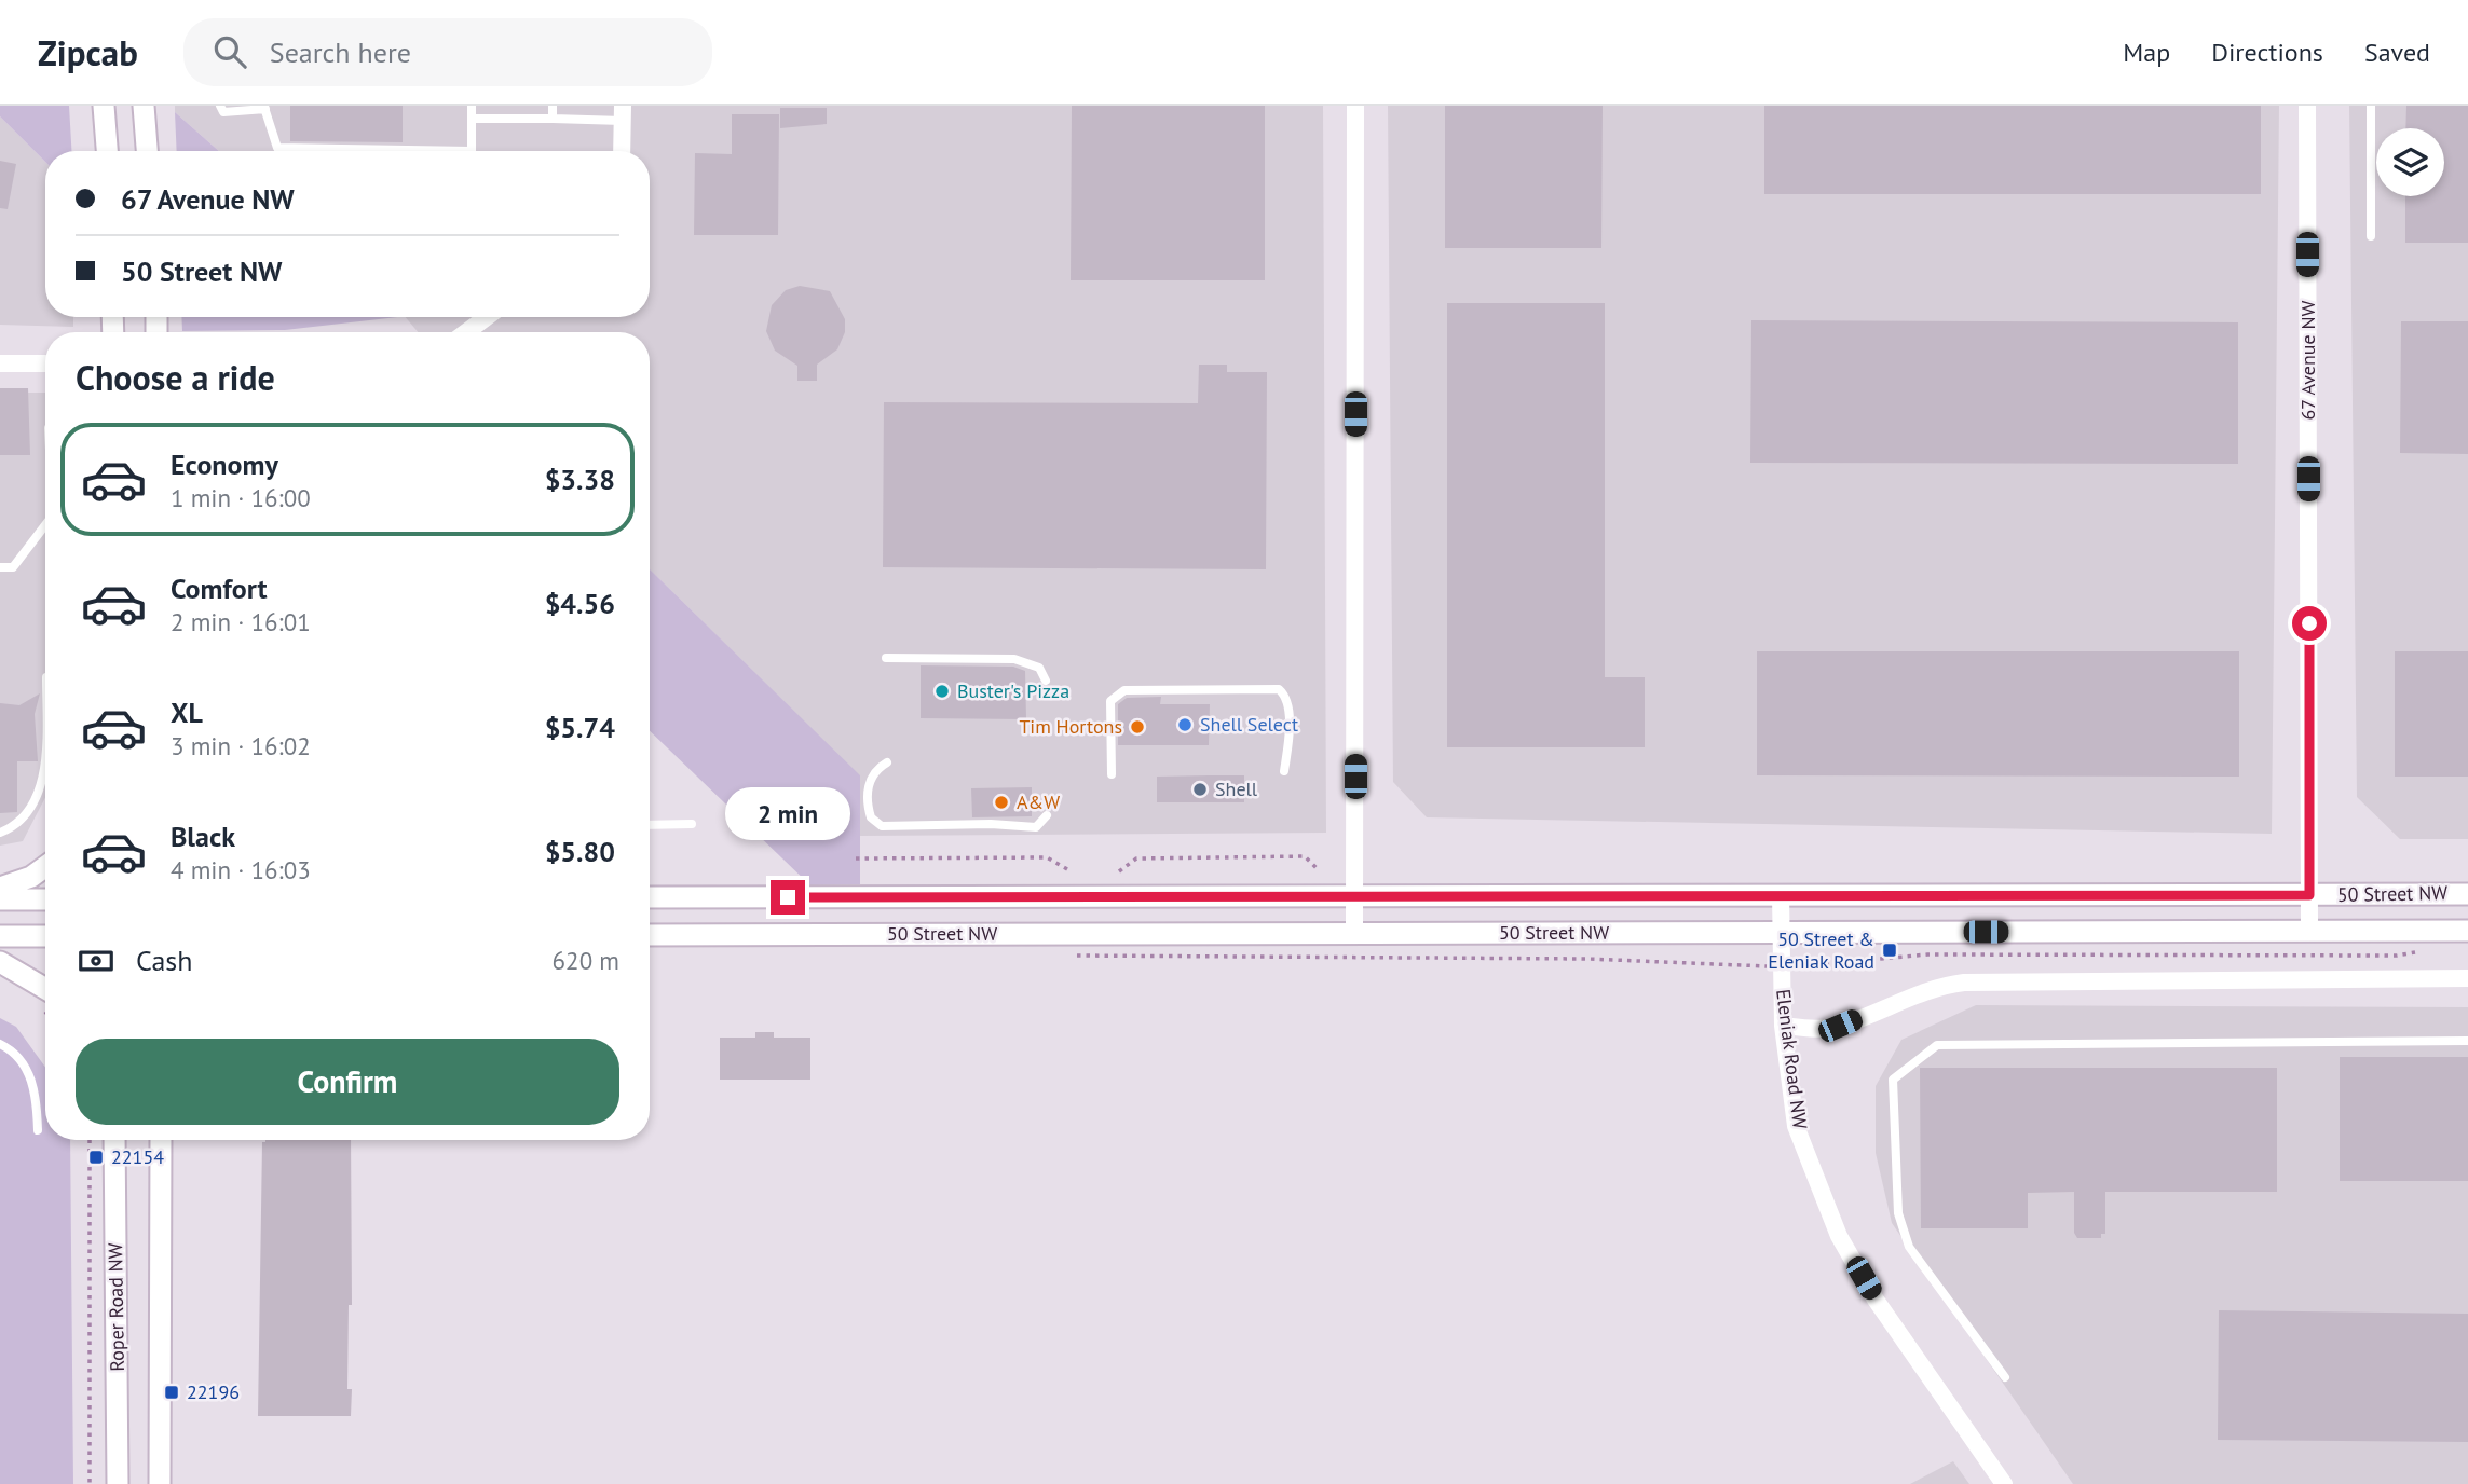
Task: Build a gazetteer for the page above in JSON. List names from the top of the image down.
{
  "streets": {
    "main road": ["50 Street NW", "Roper Road NW"],
    "street": ["67 Avenue NW", "Eleniak Road NW"]
  },
  "crossings": [
    ["67 Avenue NW", "50 Street NW"],
    ["50 Street NW", "Eleniak Road NW"]
  ],
  "places": {
    "other": [
      "Buster's Pizza",
      "Shell Select",
      "Tim Hortons",
      "Shell",
      "A&W"
    ],
    "transit": ["50 Street & Eleniak Road", "22154", "22196"]
  },
  "page": {
    "header": "Zipcab",
    "search": "Search here",
    "nav": ["Map", "Directions", "Saved"],
    "banner": ["67 Avenue NW", "50 Street NW"],
    "heading": "Choose a ride",
    "list": [
      {
        "name": "Economy",
        "note": "1 min · 16:00",
        "value": "$3.38"
      },
      {
        "name": "Comfort",
        "note": "2 min · 16:01",
        "value": "$4.56"
      },
      {
        "name": "XL",
        "note": "3 min · 16:02",
        "value": "$5.74"
      },
      {
        "name": "Black",
        "note": "4 min · 16:03",
        "value": "$5.80"
      }
    ],
    "bubble": "2 min",
    "pay": ["Cash", "620 m"],
    "buttons": "Confirm"
  }
}
